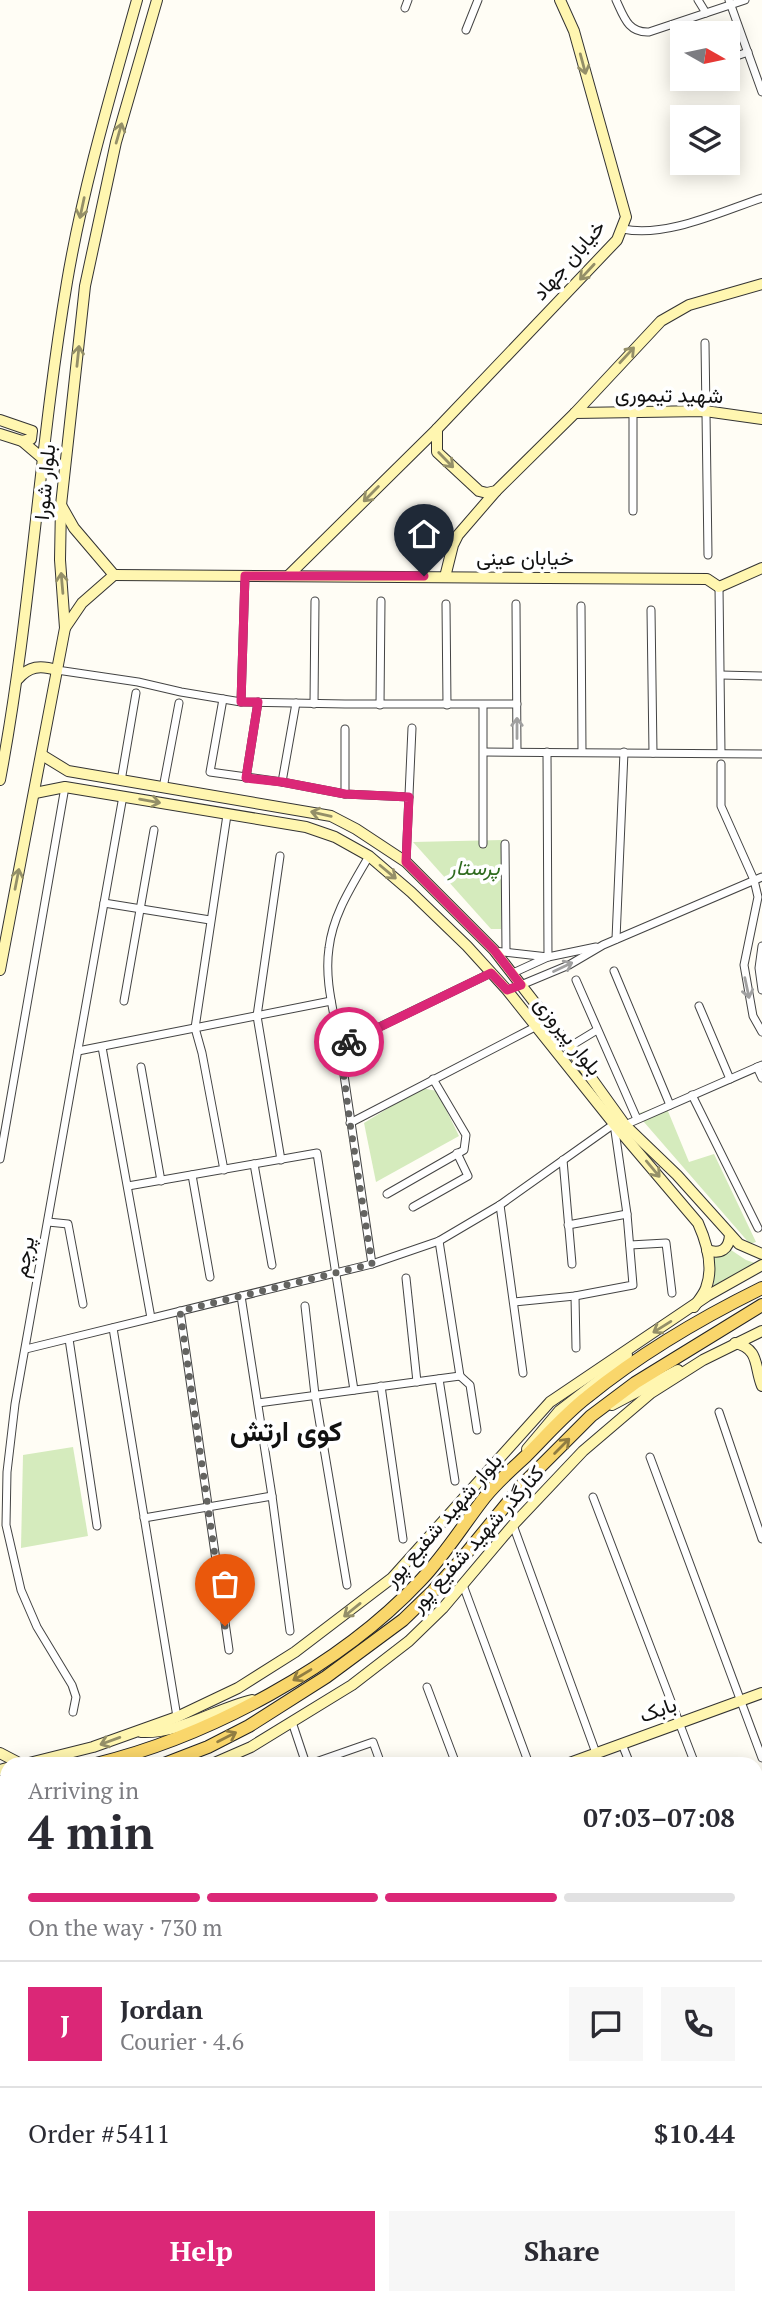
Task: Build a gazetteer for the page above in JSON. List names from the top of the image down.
{
  "streets": {
    "main road": [
      "خیابان جهاد",
      "شهید تیموری",
      "بلوار شورا",
      "خیابان عینی",
      "بلوار پیروزی",
      "بلوار شهید شفیع پور",
      "کنارگذر شهید شفیع پور",
      "بابک"
    ],
    "street": ["پرچم"]
  },
  "crossings": [
    ["خیابان جهاد", "خیابان عینی"],
    ["بلوار شورا", "بلوار پیروزی"],
    ["بلوار پیروزی", "پرچم"]
  ],
  "one_way": ["خیابان جهاد"],
  "districts": ["کوی ارتش"],
  "parks": ["پرستار"],
  "north": "right",
  "page": {
    "heading": ["4 min", "Arriving in", "07:03–07:08"],
    "panel": [
      "Jordan",
      "Courier · 4.6",
      "Order #5411",
      "$10.44"
    ],
    "bar": "On the way · 730 m",
    "round": "J",
    "buttons": ["Help", "Share"]
  }
}
